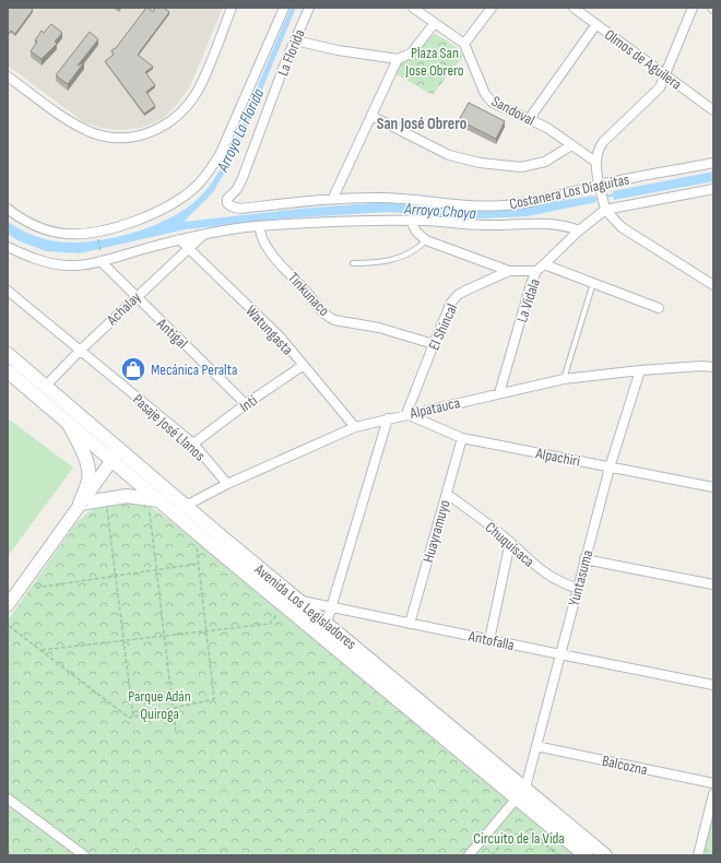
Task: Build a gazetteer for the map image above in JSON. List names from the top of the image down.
{
  "streets": {
    "main road": ["Avenida Los Legisladores"],
    "street": [
      "La Florida",
      "Olmos de Aguilera",
      "Sandoval",
      "Costanera Los Diaguitas",
      "Tinkunaco",
      "La Vidala",
      "Achalay",
      "El Shincal",
      "Watungasta",
      "Antigal",
      "Inti",
      "Alpatauca",
      "Pasaje José Llanos",
      "Alpachiri",
      "Huayramuyo",
      "Chuquisaca",
      "Yuntasuma",
      "Antofalla",
      "Balcozna"
    ]
  },
  "crossings": [
    ["La Florida", "Costanera Los Diaguitas"],
    ["Tinkunaco", "El Shincal"],
    ["La Vidala", "El Shincal"],
    ["La Vidala", "Alpatauca"],
    ["Achalay", "Watungasta"],
    ["Achalay", "Antigal"],
    ["Achalay", "Pasaje José Llanos"],
    ["Achalay", "Avenida Los Legisladores"],
    ["El Shincal", "Alpatauca"],
    ["El Shincal", "Alpachiri"],
    ["Watungasta", "Inti"],
    ["Watungasta", "Alpatauca"],
    ["Antigal", "Inti"],
    ["Inti", "Pasaje José Llanos"],
    ["Alpatauca", "Pasaje José Llanos"],
    ["Alpatauca", "Alpachiri"],
    ["Alpatauca", "Yuntasuma"],
    ["Alpatauca", "Avenida Los Legisladores"],
    ["Alpachiri", "Huayramuyo"],
    ["Alpachiri", "Yuntasuma"],
    ["Huayramuyo", "Chuquisaca"],
    ["Huayramuyo", "Antofalla"],
    ["Chuquisaca", "Yuntasuma"],
    ["Yuntasuma", "Avenida Los Legisladores"],
    ["Yuntasuma", "Antofalla"],
    ["Yuntasuma", "Balcozna"],
    ["Avenida Los Legisladores", "Antofalla"]
  ],
  "districts": ["San José Obrero"],
  "water": ["Arroyo La Florida", "Arroyo Choya"],
  "parks": ["Plaza San Jose Obrero", "Parque Adán Quiroga", "Circuito de la Vida"],
  "places": {
    "shop": ["Mecánica Peralta"]
  }
}
